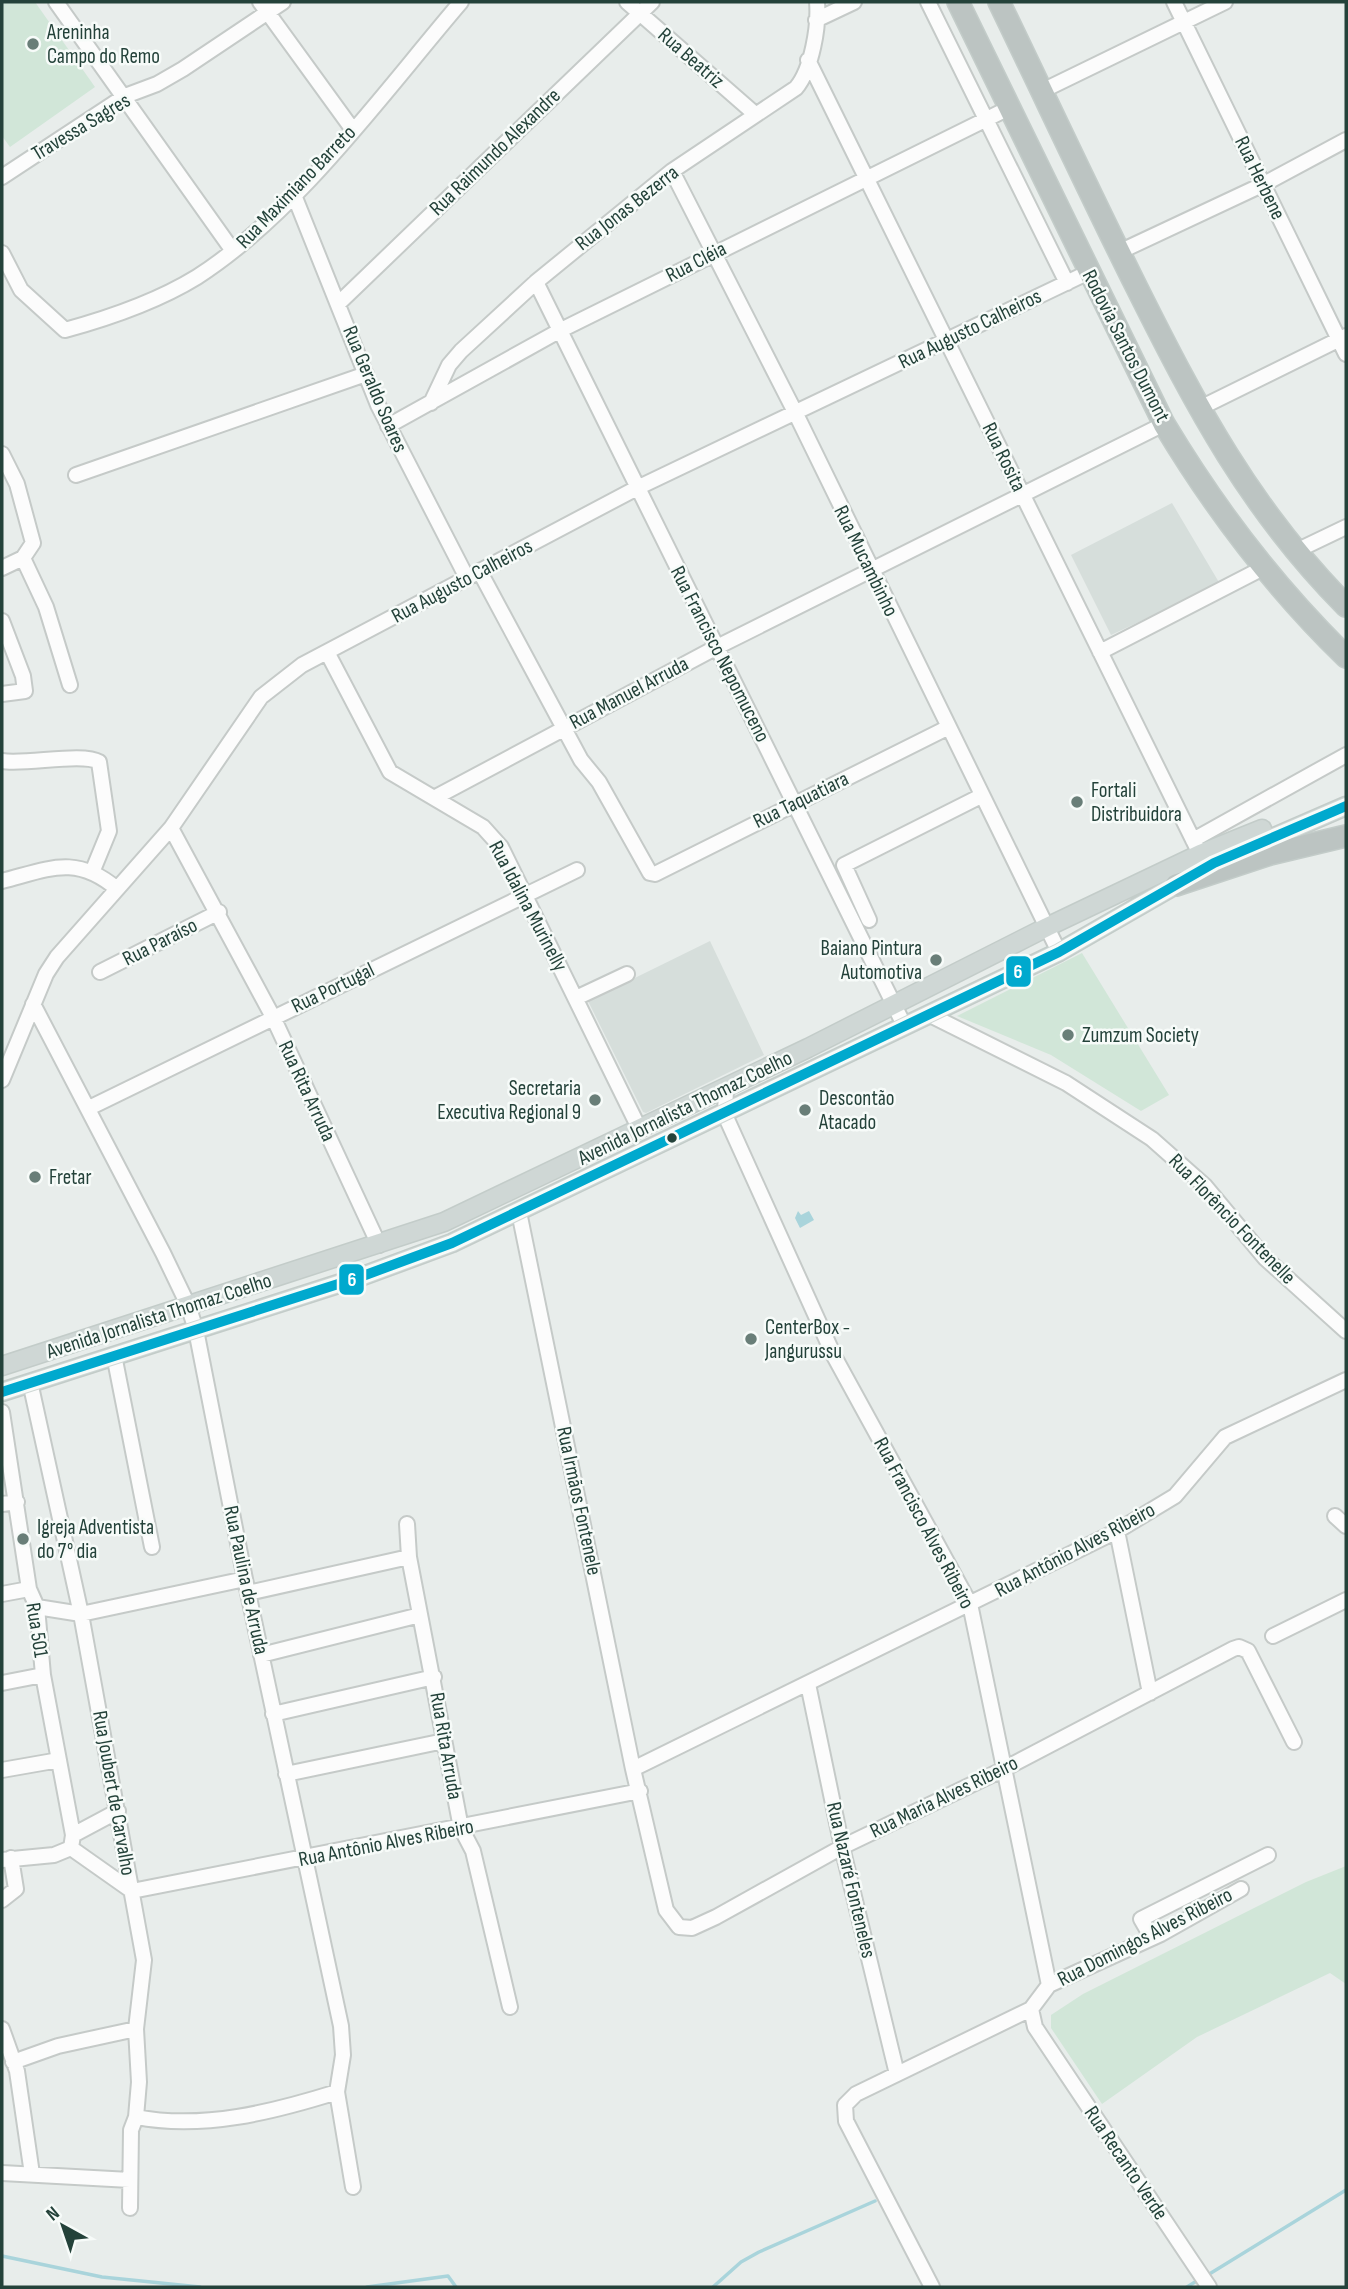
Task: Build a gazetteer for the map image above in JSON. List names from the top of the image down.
{
  "streets": {
    "highway": ["Rodovia Santos Dumont"],
    "main road": ["Avenida Jornalista Thomaz Coelho"],
    "street": [
      "Rua Beatriz",
      "Travessa Sagres",
      "Rua Raimundo Alexandre",
      "Rua Herbene",
      "Rua Maximiano Barreto",
      "Rua Jonas Bezerra",
      "Rua Cléia",
      "Rua Augusto Calheiros",
      "Rua Geraldo Soares",
      "Rua Rosita",
      "Rua Mucambinho",
      "Rua Francisco Nepomuceno",
      "Rua Manuel Arruda",
      "Rua Taquatiara",
      "Rua Idalina Murinelly",
      "Rua Paraíso",
      "Rua Portugal",
      "Rua Rita Arruda",
      "Rua Florêncio Fontenelle",
      "Rua Irmãos Fontenele",
      "Rua Francisco Alves Ribeiro",
      "Rua Antônio Alves Ribeiro",
      "Rua Paulina de Arruda",
      "Rua 501",
      "Rua Joubert de Carvalho",
      "Rua Maria Alves Ribeiro",
      "Rua Nazaré Fonteneles",
      "Rua Domingos Alves Ribeiro",
      "Rua Recanto Verde"
    ]
  },
  "crossings": [
    ["Rua Beatriz", "Rua Raimundo Alexandre"],
    ["Rua Beatriz", "Rua Jonas Bezerra"],
    ["Rua Raimundo Alexandre", "Rua Geraldo Soares"],
    ["Rua Maximiano Barreto", "Rua Geraldo Soares"],
    ["Rua Jonas Bezerra", "Rua Cléia"],
    ["Rua Jonas Bezerra", "Rua Rosita"],
    ["Rua Jonas Bezerra", "Rua Mucambinho"],
    ["Rua Jonas Bezerra", "Rua Francisco Nepomuceno"],
    ["Rua Cléia", "Rodovia Santos Dumont"],
    ["Rua Cléia", "Rua Geraldo Soares"],
    ["Rua Cléia", "Rua Rosita"],
    ["Rua Cléia", "Rua Mucambinho"],
    ["Rua Cléia", "Rua Francisco Nepomuceno"],
    ["Rua Augusto Calheiros", "Rodovia Santos Dumont"],
    ["Rua Augusto Calheiros", "Rua Geraldo Soares"],
    ["Rua Augusto Calheiros", "Rua Rosita"],
    ["Rua Augusto Calheiros", "Rua Mucambinho"],
    ["Rua Augusto Calheiros", "Rua Francisco Nepomuceno"],
    ["Rua Augusto Calheiros", "Rua Idalina Murinelly"],
    ["Rua Augusto Calheiros", "Rua Rita Arruda"],
    ["Rua Augusto Calheiros", "Rua Paulina de Arruda"],
    ["Rodovia Santos Dumont", "Rua Manuel Arruda"],
    ["Rua Geraldo Soares", "Rua Manuel Arruda"],
    ["Rua Geraldo Soares", "Rua Taquatiara"],
    ["Rua Rosita", "Rua Manuel Arruda"],
    ["Rua Rosita", "Avenida Jornalista Thomaz Coelho"],
    ["Rua Mucambinho", "Rua Manuel Arruda"],
    ["Rua Mucambinho", "Rua Taquatiara"],
    ["Rua Mucambinho", "Avenida Jornalista Thomaz Coelho"],
    ["Rua Francisco Nepomuceno", "Rua Manuel Arruda"],
    ["Rua Francisco Nepomuceno", "Rua Taquatiara"],
    ["Rua Francisco Nepomuceno", "Avenida Jornalista Thomaz Coelho"],
    ["Rua Manuel Arruda", "Rua Idalina Murinelly"],
    ["Rua Idalina Murinelly", "Rua Portugal"],
    ["Rua Idalina Murinelly", "Avenida Jornalista Thomaz Coelho"],
    ["Rua Paraíso", "Rua Rita Arruda"],
    ["Rua Portugal", "Rua Rita Arruda"],
    ["Rua Portugal", "Rua Paulina de Arruda"],
    ["Rua Rita Arruda", "Avenida Jornalista Thomaz Coelho"],
    ["Rua Rita Arruda", "Rua Antônio Alves Ribeiro"],
    ["Avenida Jornalista Thomaz Coelho", "Rua Florêncio Fontenelle"],
    ["Avenida Jornalista Thomaz Coelho", "Rua Irmãos Fontenele"],
    ["Avenida Jornalista Thomaz Coelho", "Rua Francisco Alves Ribeiro"],
    ["Avenida Jornalista Thomaz Coelho", "Rua Paulina de Arruda"],
    ["Avenida Jornalista Thomaz Coelho", "Rua Joubert de Carvalho"],
    ["Rua Irmãos Fontenele", "Rua Antônio Alves Ribeiro"],
    ["Rua Irmãos Fontenele", "Rua Maria Alves Ribeiro"],
    ["Rua Francisco Alves Ribeiro", "Rua Antônio Alves Ribeiro"],
    ["Rua Francisco Alves Ribeiro", "Rua Maria Alves Ribeiro"],
    ["Rua Francisco Alves Ribeiro", "Rua Domingos Alves Ribeiro"],
    ["Rua Antônio Alves Ribeiro", "Rua Paulina de Arruda"],
    ["Rua Antônio Alves Ribeiro", "Rua Joubert de Carvalho"],
    ["Rua Antônio Alves Ribeiro", "Rua Maria Alves Ribeiro"],
    ["Rua Antônio Alves Ribeiro", "Rua Nazaré Fonteneles"],
    ["Rua Maria Alves Ribeiro", "Rua Nazaré Fonteneles"]
  ],
  "places": [
    "Areninha Campo do Remo",
    "Fortali Distribuidora",
    "Baiano Pintura Automotiva",
    "Zumzum Society",
    "Secretaria Executiva Regional 9",
    "Descontão Atacado",
    "Fretar",
    "CenterBox - Jangurussu",
    "Igreja Adventista do 7° dia"
  ],
  "lines": ["transit line 6"],
  "north": "top left"
}
